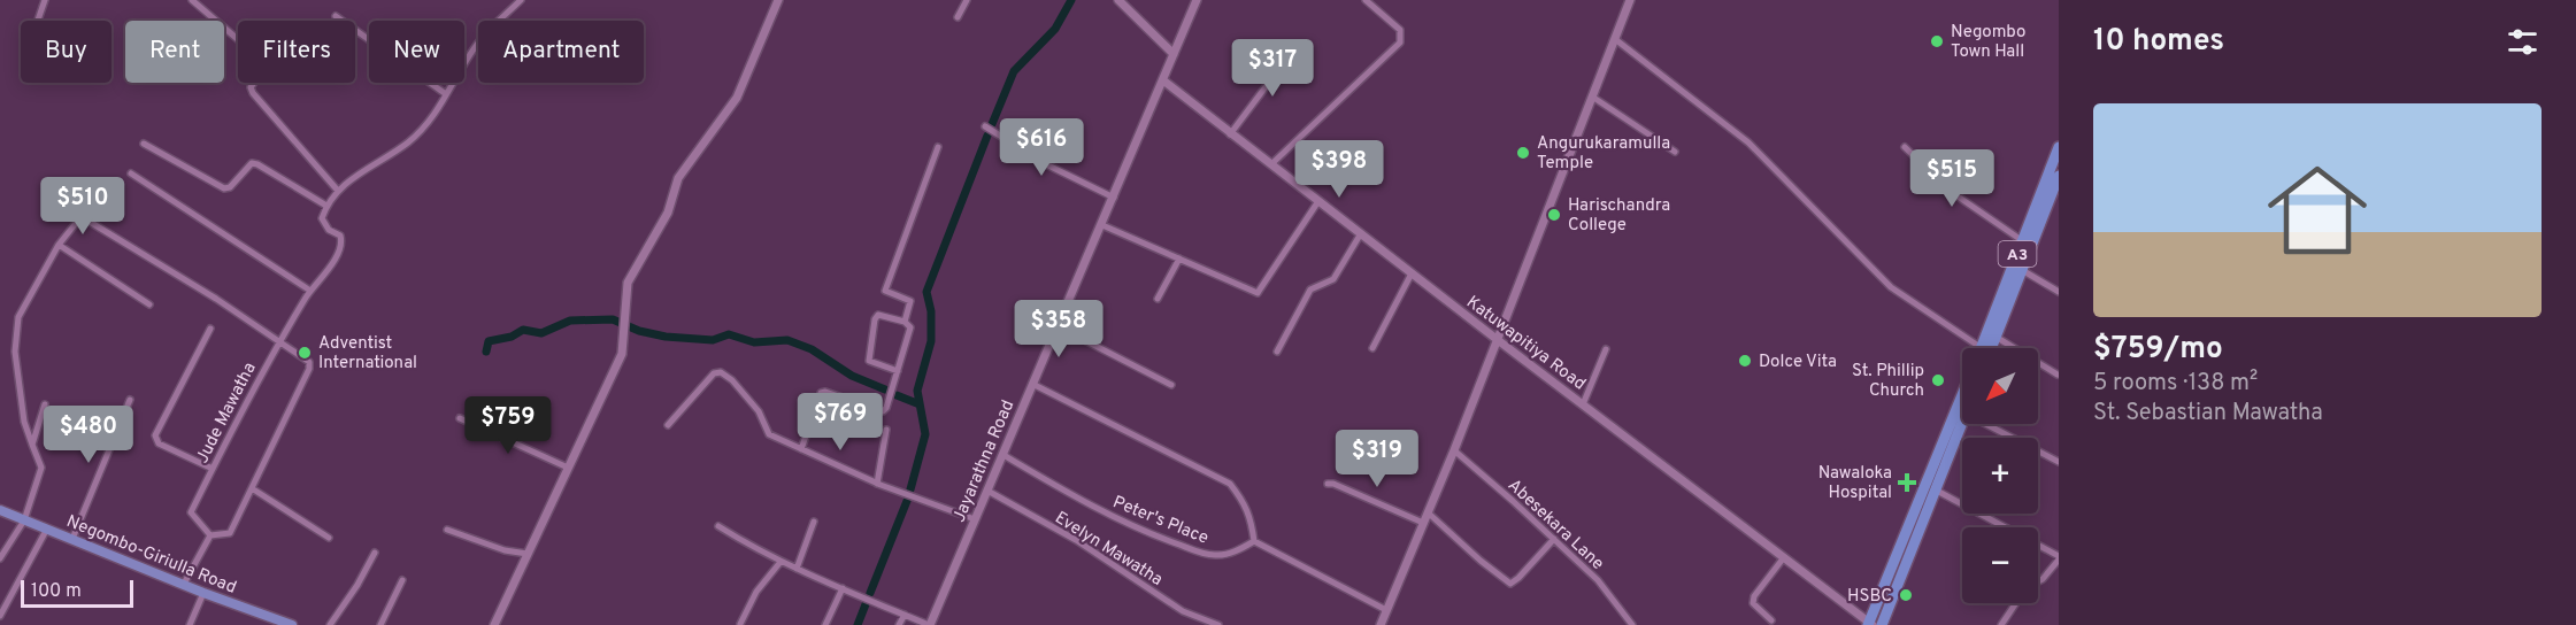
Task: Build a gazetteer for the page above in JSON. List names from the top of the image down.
{
  "streets": {
    "highway": ["A3"],
    "main road": ["Negombo-Giriulla Road"],
    "street": [
      "Katuwapitiya Road",
      "Jude Mawatha",
      "Jayarathna Road",
      "Peter's Place",
      "Abesekara Lane",
      "Evelyn Mawatha"
    ]
  },
  "crossings": [
    ["A3", "Katuwapitiya Road"],
    ["Katuwapitiya Road", "Jayarathna Road"],
    ["Jayarathna Road", "Peter's Place"],
    ["Jayarathna Road", "Evelyn Mawatha"]
  ],
  "places": {
    "other": [
      "Negombo Town Hall",
      "Angurukaramulla Temple",
      "Harischandra College",
      "Adventist International",
      "Dolce Vita",
      "St. Phillip Church",
      "HSBC"
    ],
    "health": ["Nawaloka Hospital"]
  },
  "scale_bar": "100 m",
  "north": "bottom left",
  "page": {
    "heading": "10 homes",
    "chip": [
      "Buy",
      "Rent",
      "Filters",
      "New",
      "Apartment"
    ],
    "price": [
      "$317",
      "$616",
      "$398",
      "$515",
      "$510",
      "$358",
      "$769",
      "$759",
      "$480",
      "$319"
    ],
    "list": [
      {
        "name": "$759/mo",
        "note": "5 rooms · 138 m² · St. Sebastian Mawatha"
      }
    ],
    "map_buttons": ["+", "−"],
    "scale": "100 m"
  }
}
